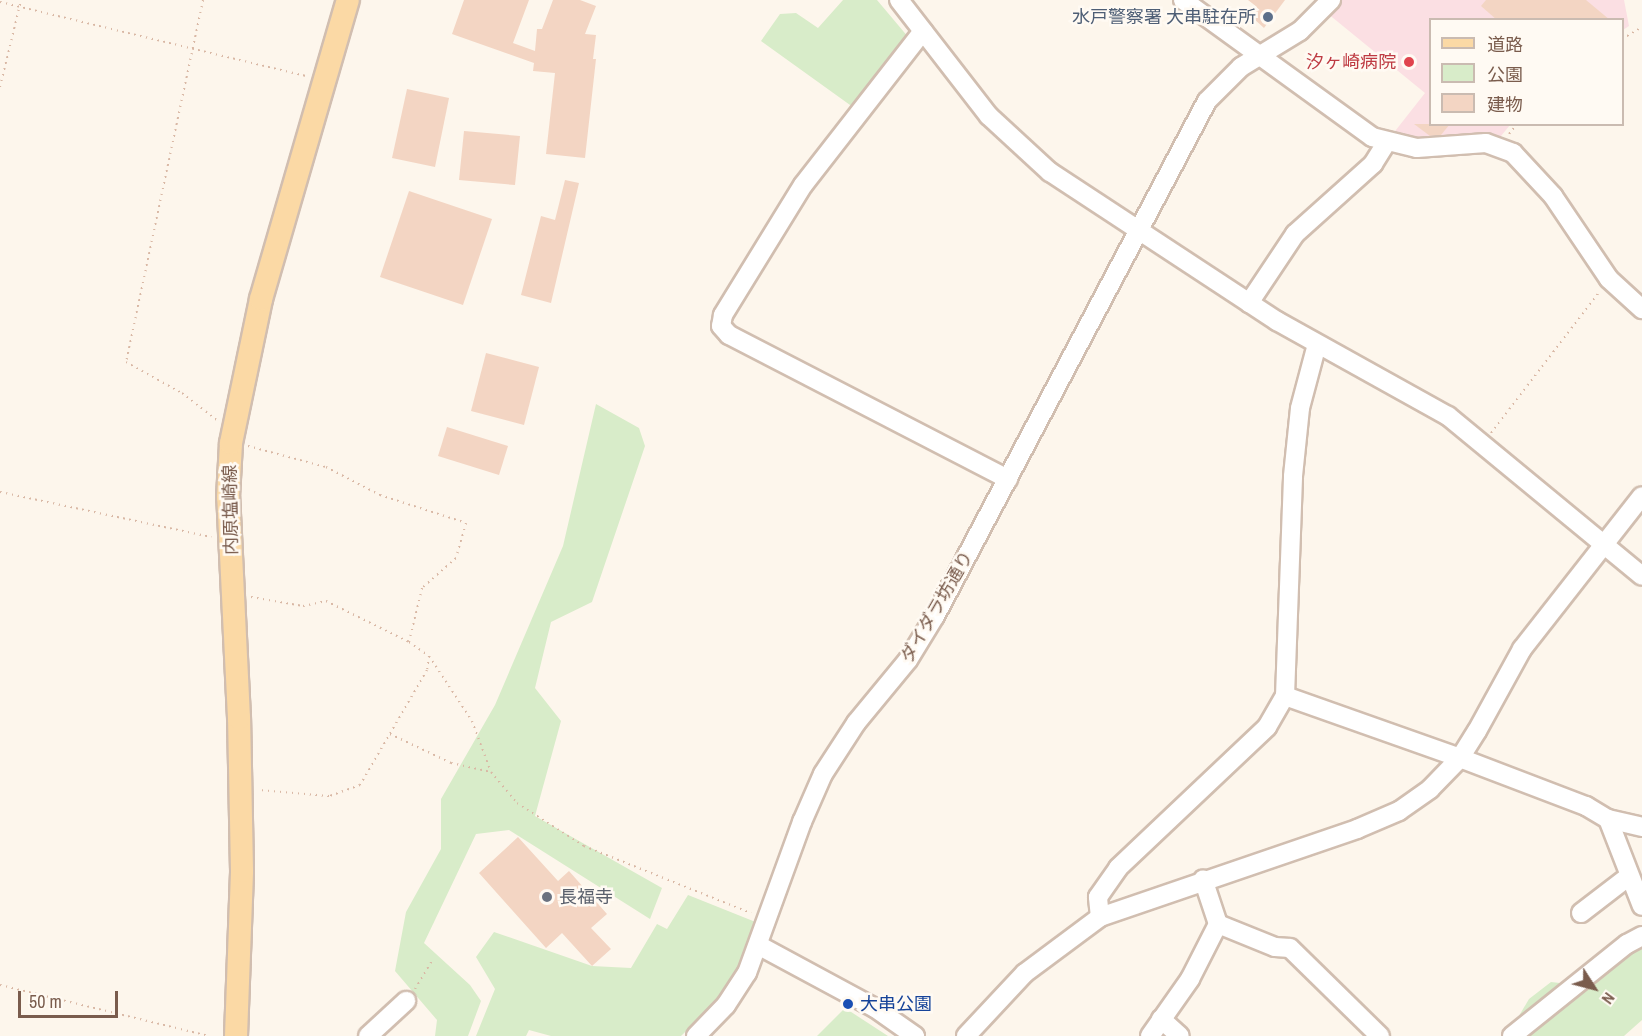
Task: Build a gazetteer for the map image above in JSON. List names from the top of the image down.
{
  "streets": {
    "main road": ["内原塩崎線"],
    "street": ["ダイダラ坊通り"]
  },
  "places": [
    "水戸警察署 大串駐在所",
    "汐ヶ崎病院",
    "長福寺",
    "大串公園"
  ],
  "legend": ["道路", "公園", "建物"],
  "scale_bar": "50 m",
  "north": "bottom right"
}
